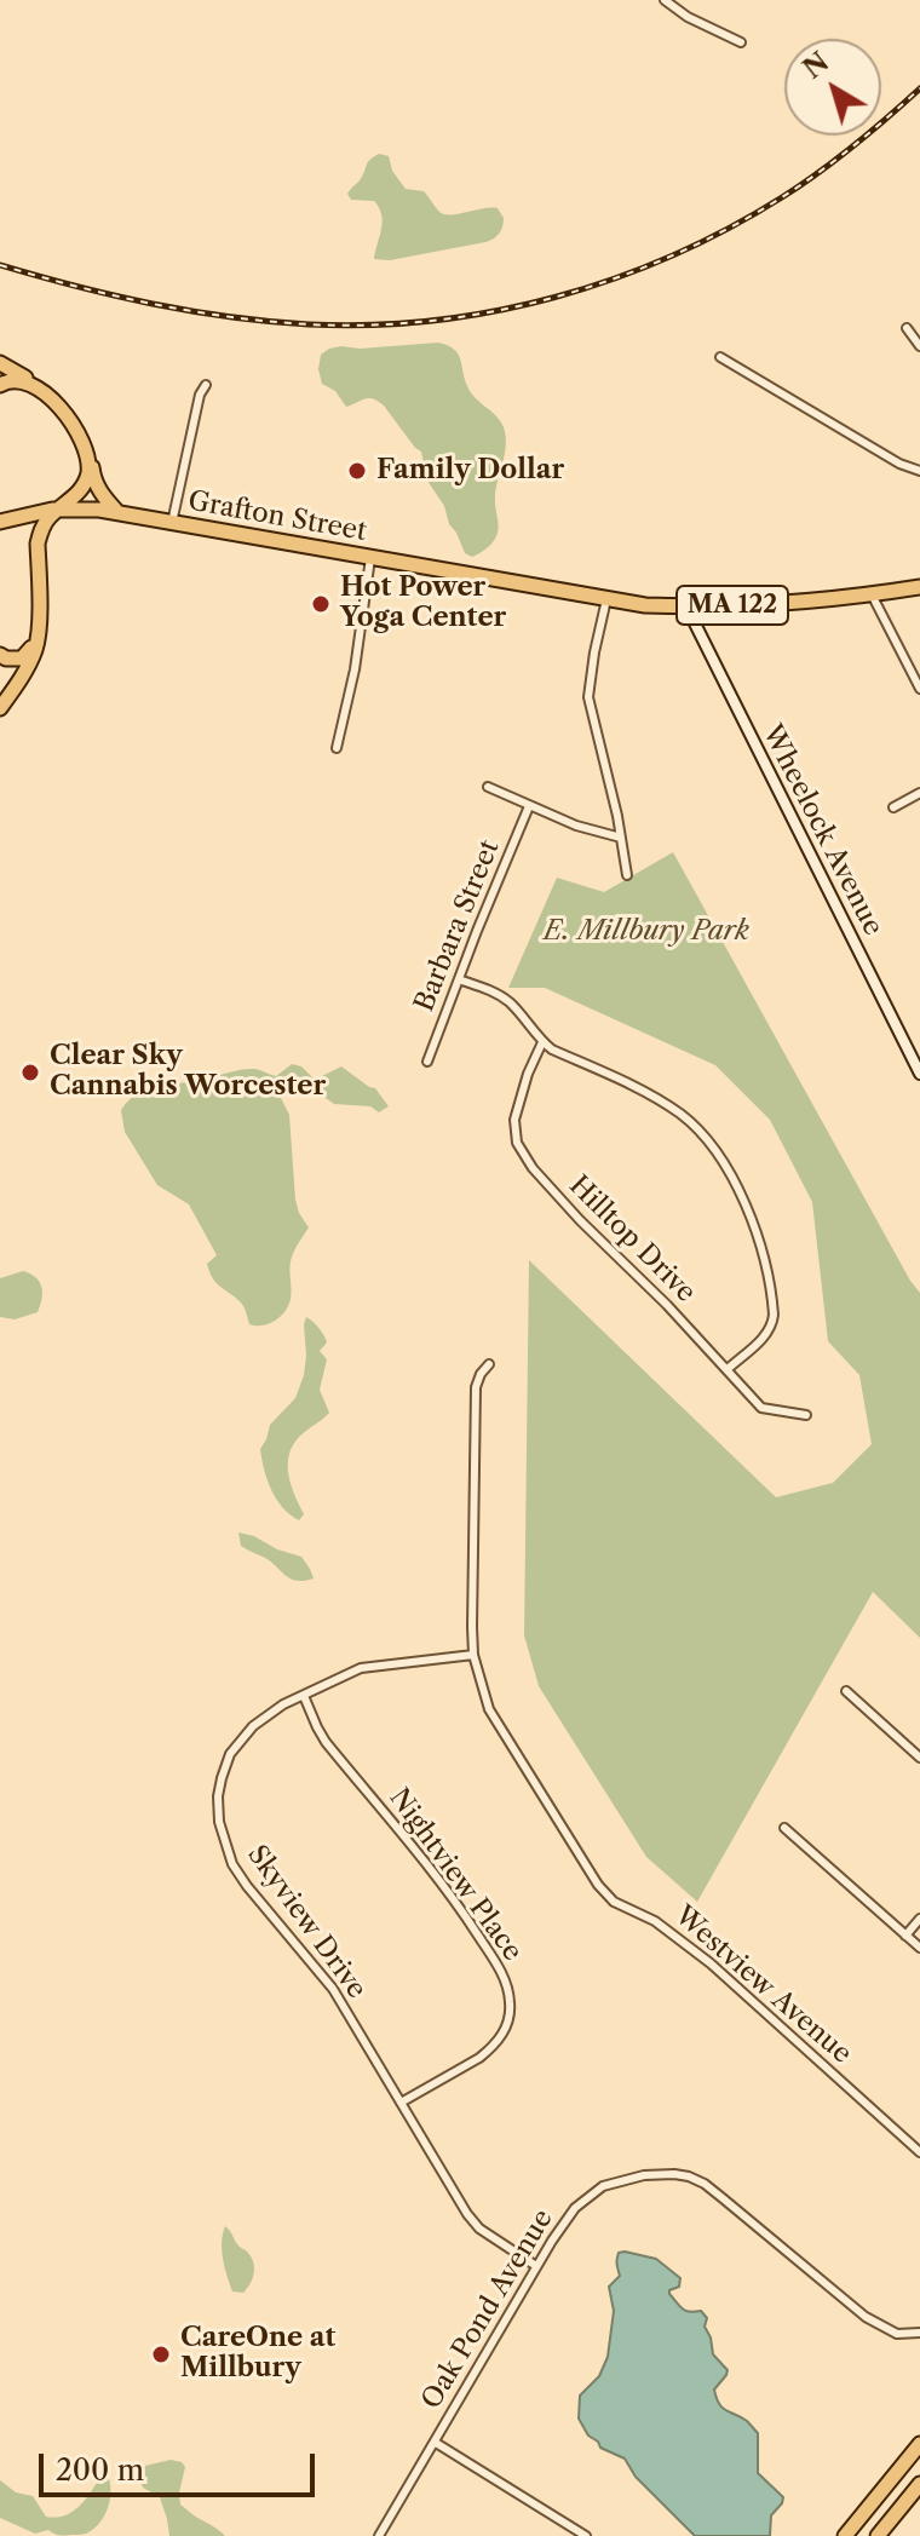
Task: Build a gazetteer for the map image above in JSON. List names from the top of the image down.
{
  "streets": {
    "highway": ["Grafton Street", "MA 122"],
    "street": [
      "Wheelock Avenue",
      "Barbara Street",
      "Hilltop Drive",
      "Nightview Place",
      "Skyview Drive",
      "Westview Avenue",
      "Oak Pond Avenue"
    ]
  },
  "crossings": [
    ["Grafton Street", "MA 122"],
    ["MA 122", "Wheelock Avenue"],
    ["Nightview Place", "Skyview Drive"],
    ["Skyview Drive", "Westview Avenue"],
    ["Skyview Drive", "Oak Pond Avenue"]
  ],
  "parks": ["E. Millbury Park"],
  "places": [
    "Family Dollar",
    "Hot Power Yoga Center",
    "Clear Sky Cannabis Worcester",
    "CareOne at Millbury"
  ],
  "scale_bar": "200 m",
  "north": "top left"
}
